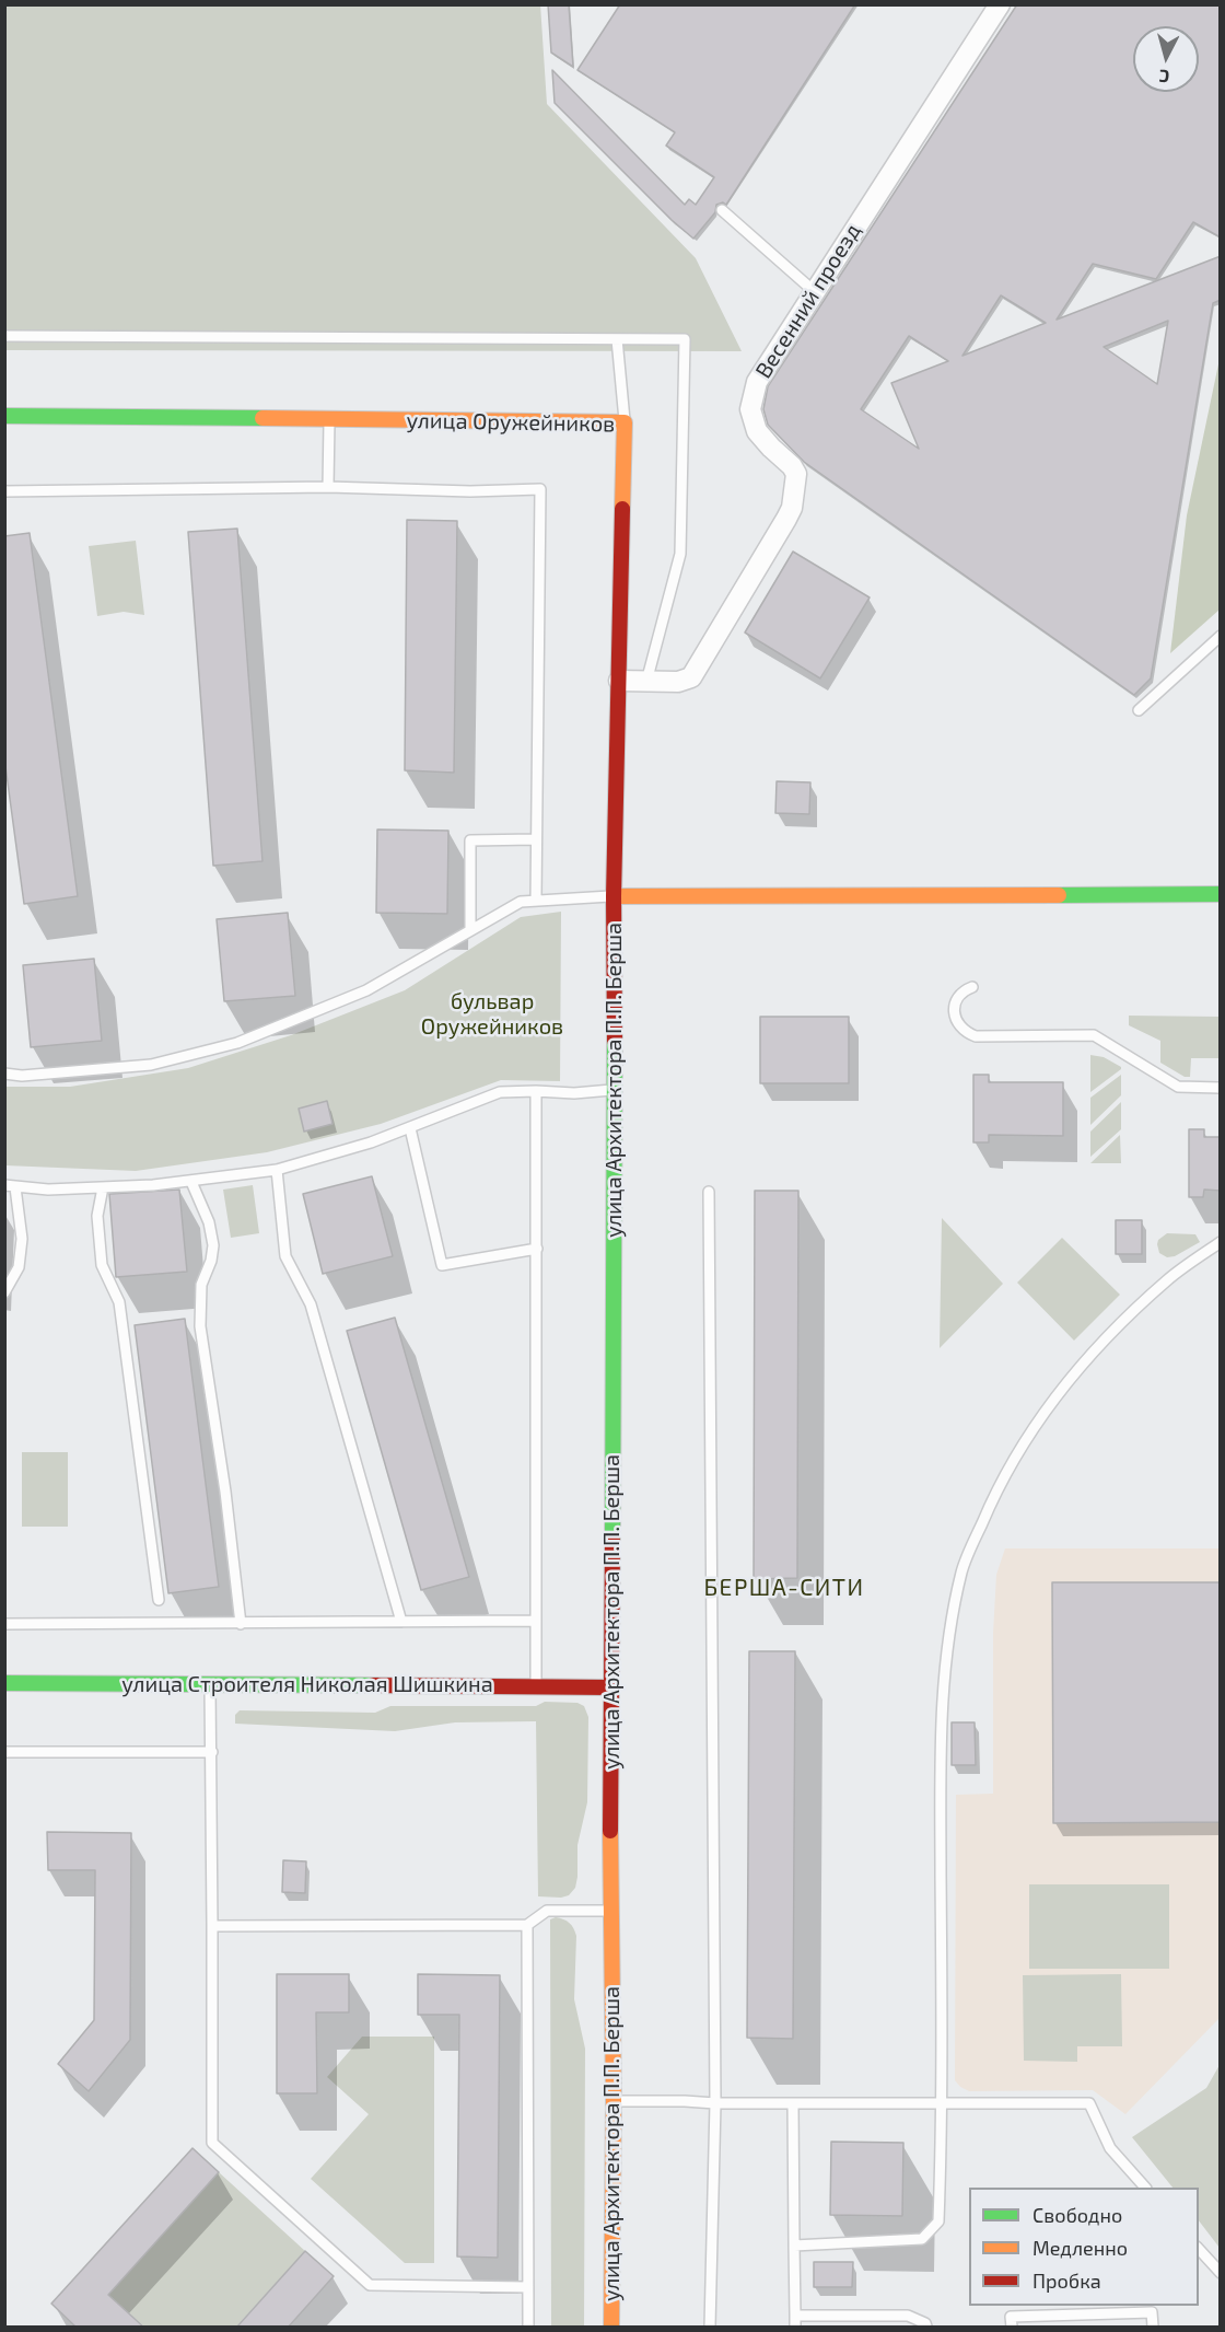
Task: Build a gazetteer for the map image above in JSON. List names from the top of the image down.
{
  "streets": {
    "street": [
      "Весенний проезд",
      "улица Оружейников",
      "улица Архитектора П.П. Берша",
      "улица Строителя Николая Шишкина"
    ]
  },
  "crossings": [
    ["Весенний проезд", "улица Оружейников"],
    ["улица Оружейников", "улица Архитектора П.П. Берша"],
    ["улица Архитектора П.П. Берша", "улица Строителя Николая Шишкина"]
  ],
  "districts": ["БЕРША-СИТИ"],
  "parks": ["бульвар Оружейников"],
  "legend": ["Свободно", "Медленно", "Пробка"],
  "north": "bottom"
}
